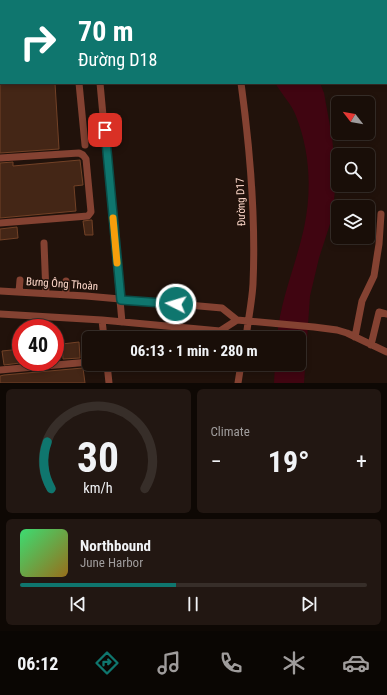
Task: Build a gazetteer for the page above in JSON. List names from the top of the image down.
{
  "streets": {
    "street": ["Đường D17", "Bưng Ông Thoàn"]
  },
  "north": "top left",
  "page": {
    "turn": ["70 m", "Đường D18"],
    "limit": "40",
    "trip": "06:13 · 1 min · 280 m",
    "tile": "Climate",
    "heat": ["−", "19°", "+"],
    "song": ["Northbound", "June Harbor"],
    "tabs": "06:12",
    "gauge": ["30", "km/h"]
  }
}
